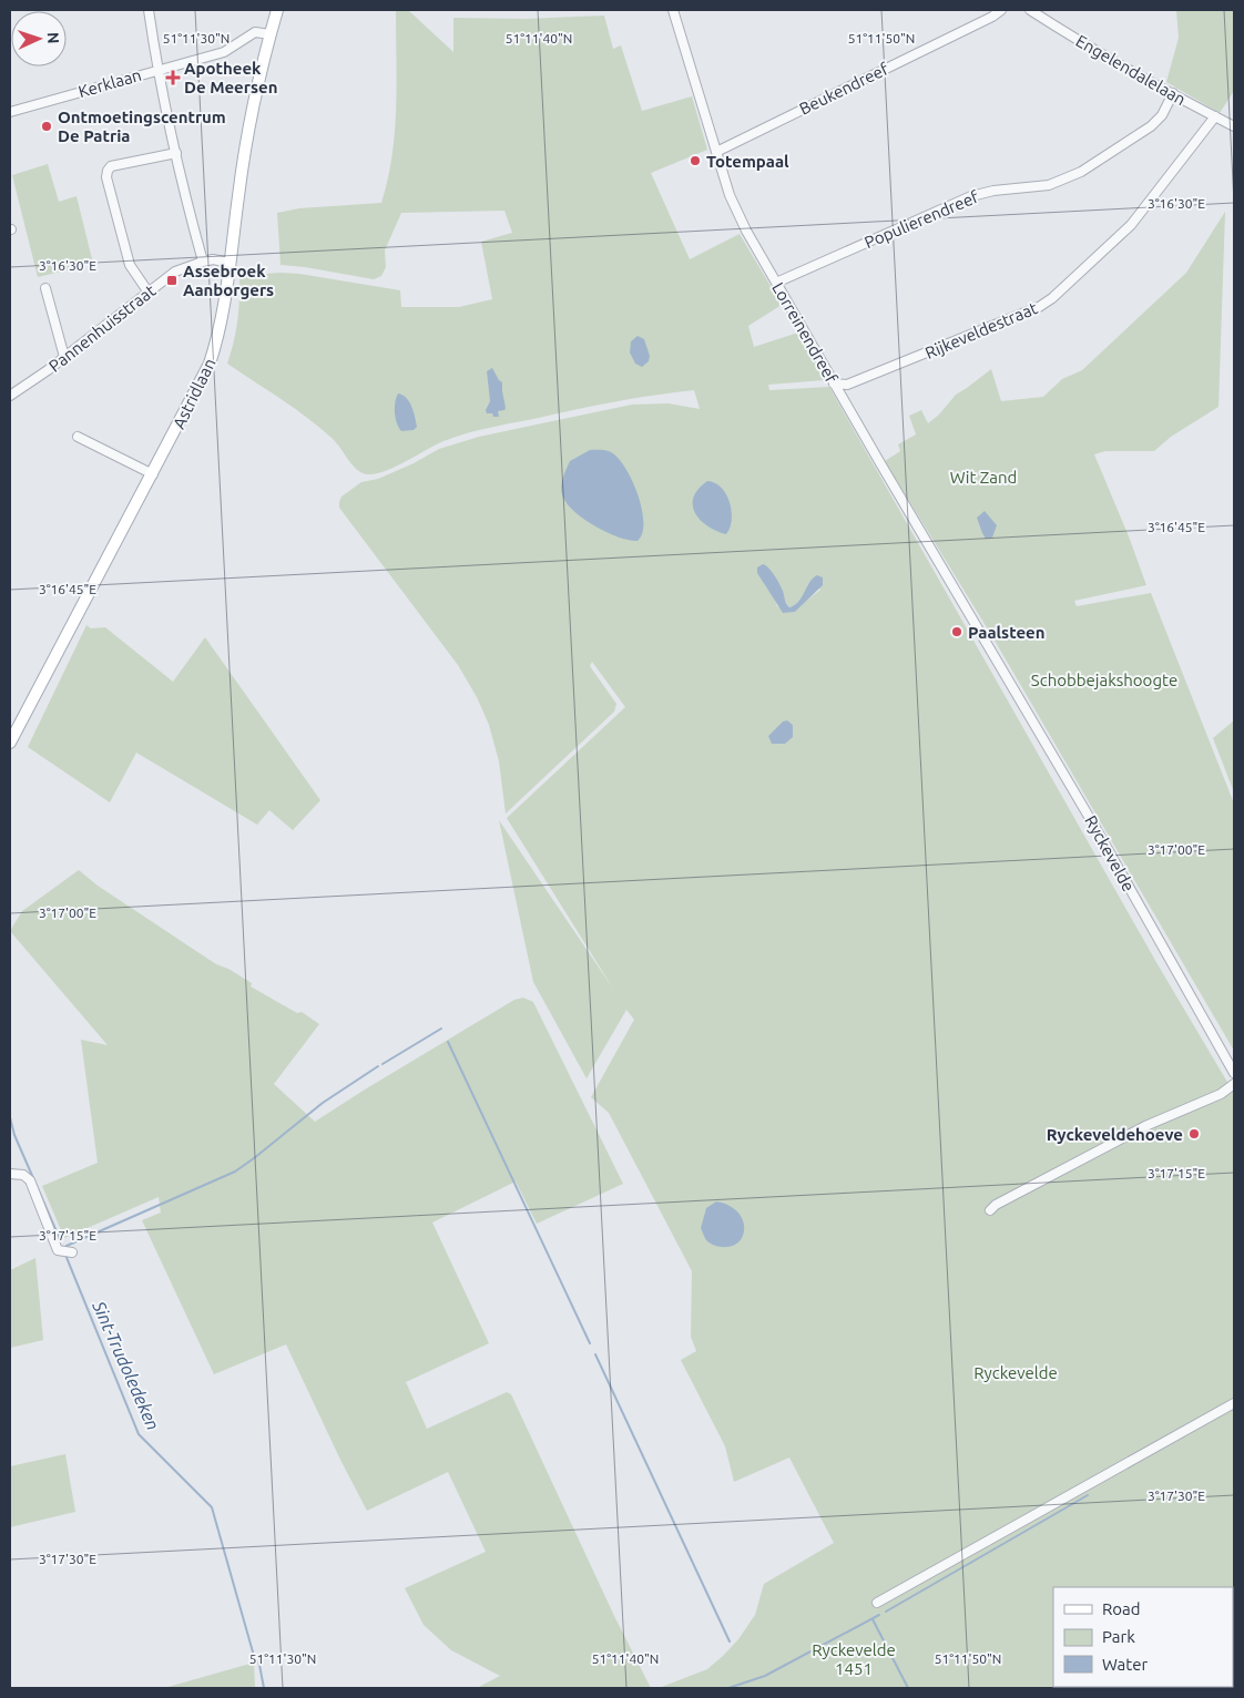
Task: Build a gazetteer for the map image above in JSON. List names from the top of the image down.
{
  "streets": {
    "main road": ["Astridlaan"],
    "street": [
      "Engelendalelaan",
      "Kerklaan",
      "Beukendreef",
      "Populierendreef",
      "Pannenhuisstraat",
      "Rijkeveldestraat",
      "Lorreinendreef",
      "Ryckevelde"
    ]
  },
  "crossings": [
    ["Engelendalelaan", "Populierendreef"],
    ["Engelendalelaan", "Rijkeveldestraat"],
    ["Kerklaan", "Astridlaan"],
    ["Beukendreef", "Lorreinendreef"],
    ["Populierendreef", "Lorreinendreef"],
    ["Pannenhuisstraat", "Astridlaan"],
    ["Rijkeveldestraat", "Lorreinendreef"],
    ["Lorreinendreef", "Ryckevelde"]
  ],
  "water": ["Sint-Trudoledeken"],
  "parks": [
    "Wit Zand",
    "Schobbejakshoogte",
    "Ryckevelde",
    "Ryckevelde 1451"
  ],
  "places": {
    "health": ["Apotheek De Meersen"],
    "other": [
      "Ontmoetingscentrum De Patria",
      "Totempaal",
      "Paalsteen",
      "Ryckeveldehoeve"
    ],
    "transit": ["Assebroek Aanborgers"]
  },
  "legend": ["Road", "Park", "Water"],
  "north": "right",
  "coordinates": [
    "51°11'30\"N",
    "51°11'40\"N",
    "51°11'50\"N",
    "3°16'30\"E",
    "3°16'45\"E",
    "3°17'00\"E",
    "3°17'15\"E",
    "3°17'30\"E"
  ]
}
